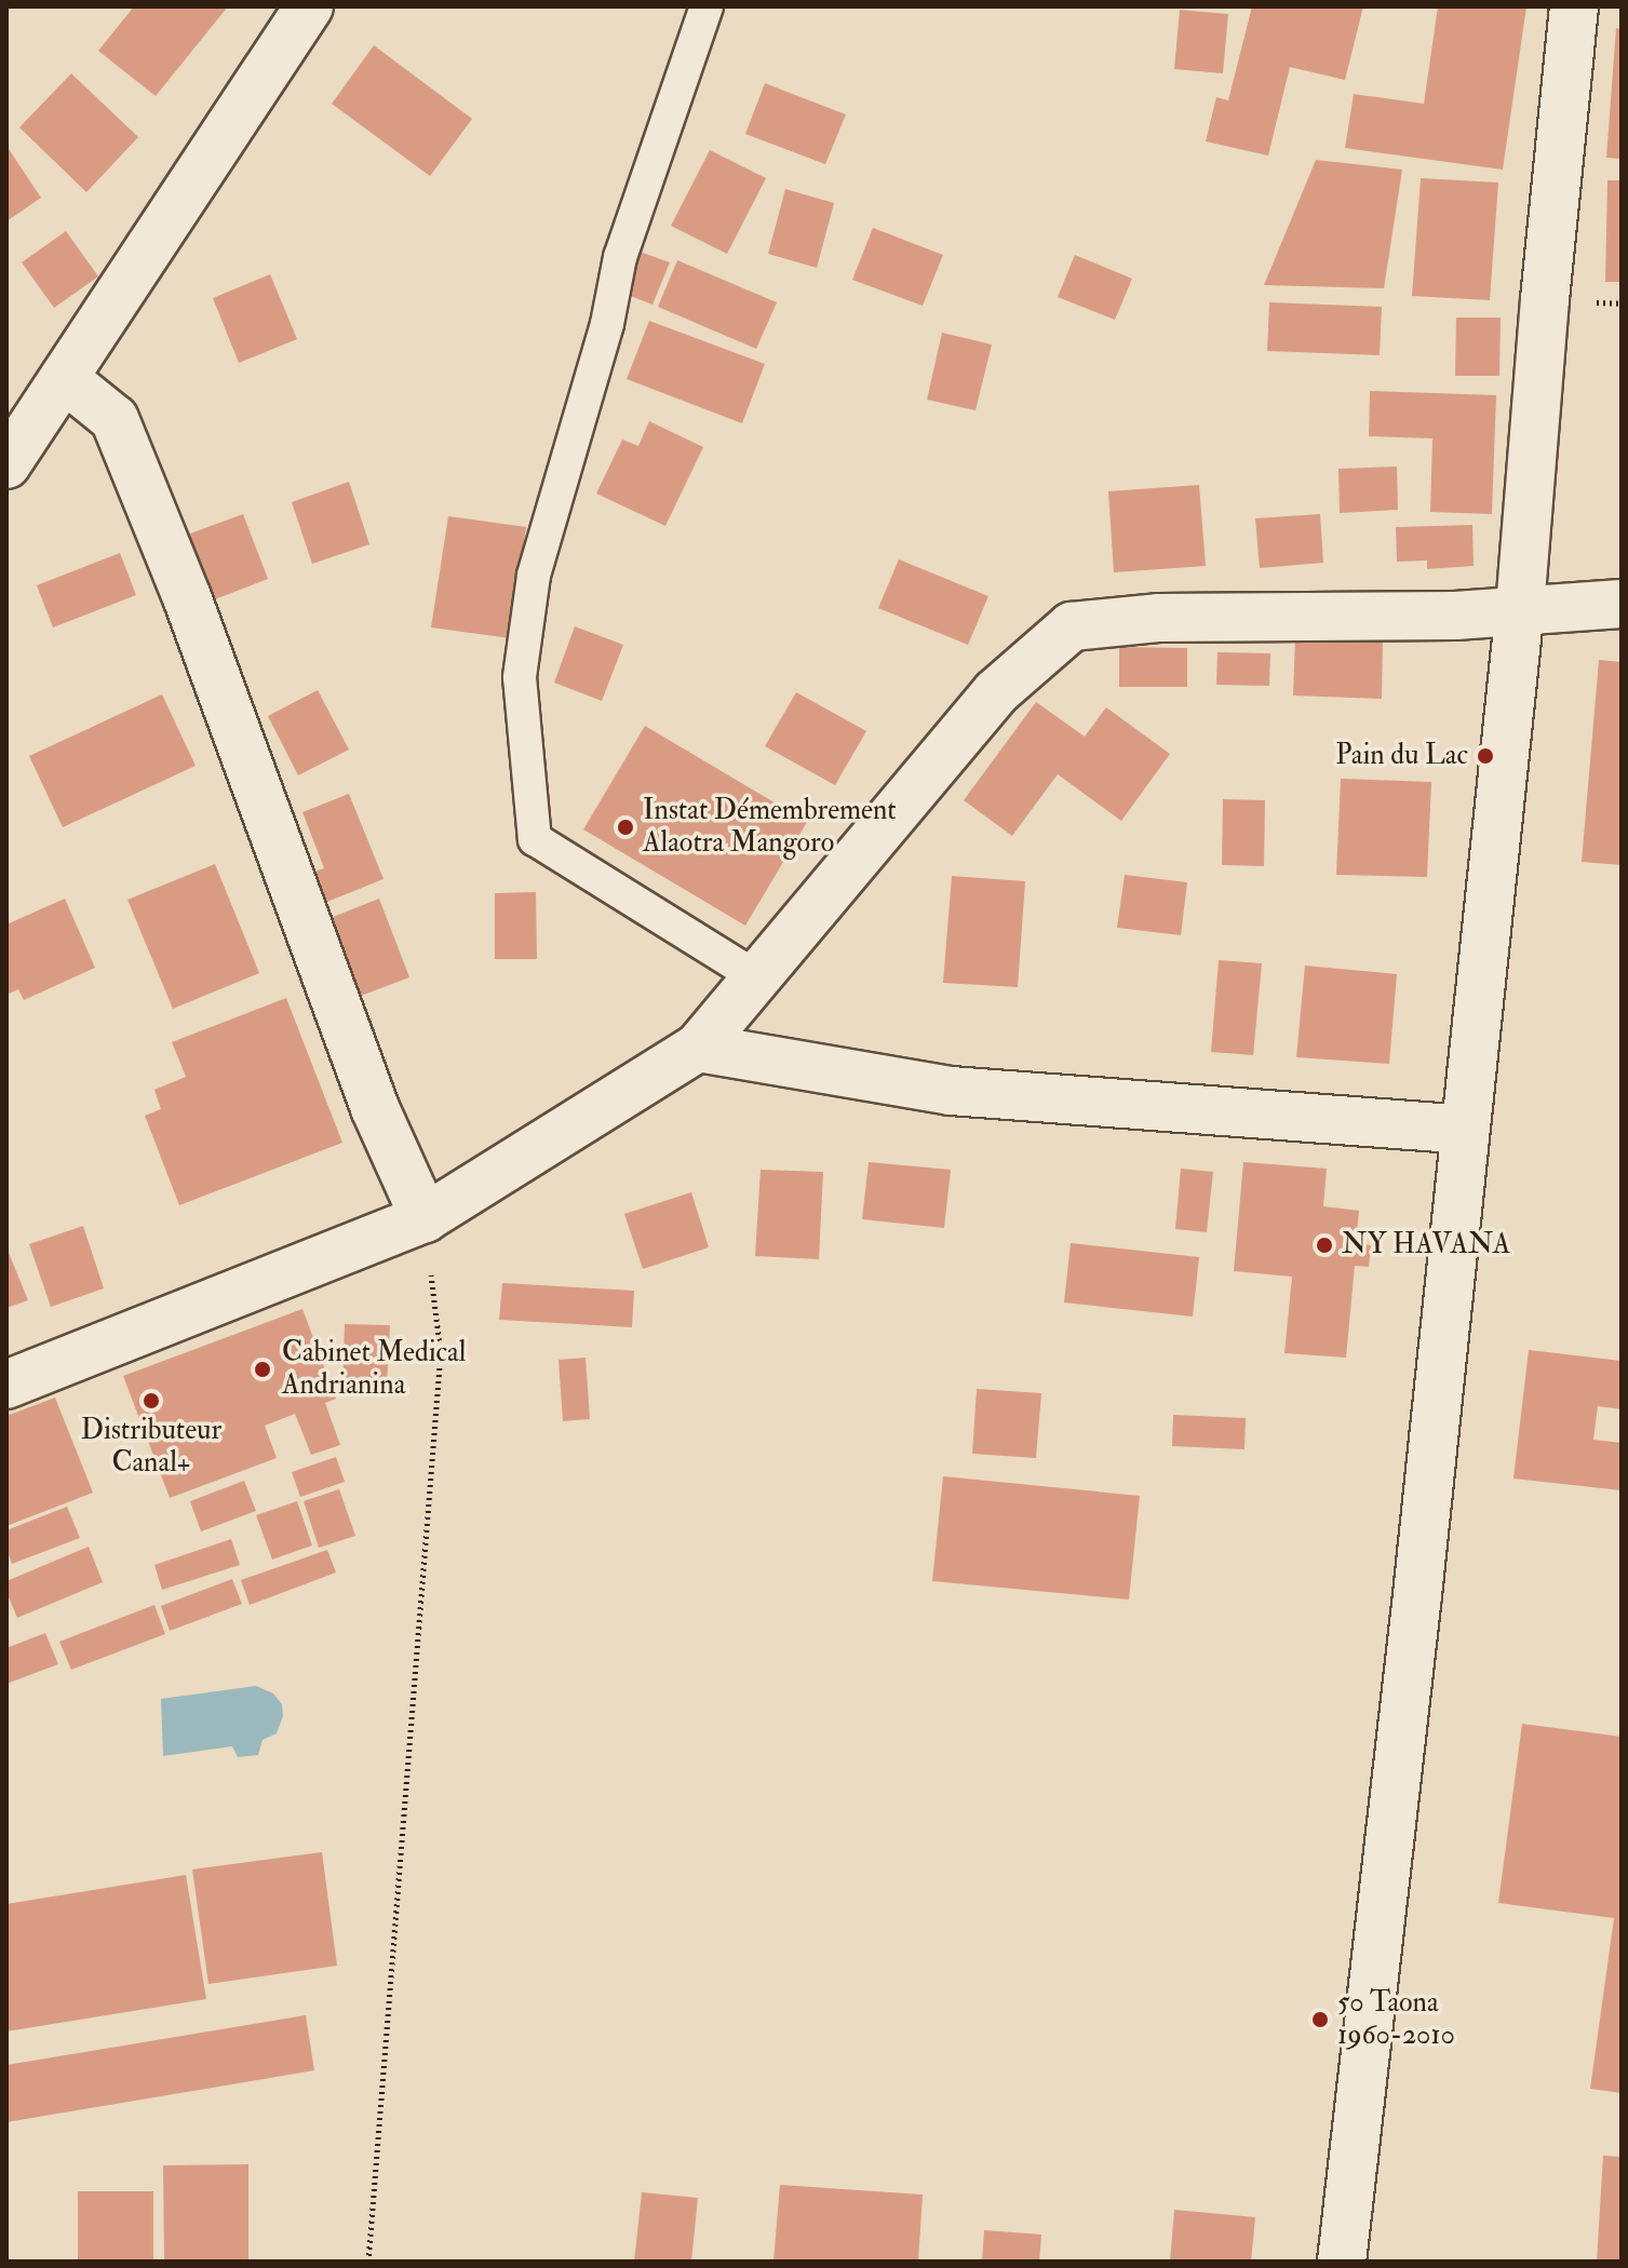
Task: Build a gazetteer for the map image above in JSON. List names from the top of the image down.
{
  "places": [
    "Pain du Lac",
    "Instat Démembrement Alaotra Mangoro",
    "NY HAVANA",
    "Cabinet Medical Andrianina",
    "Distributeur Canal+",
    "50 Taona 1960-2010"
  ]
}
